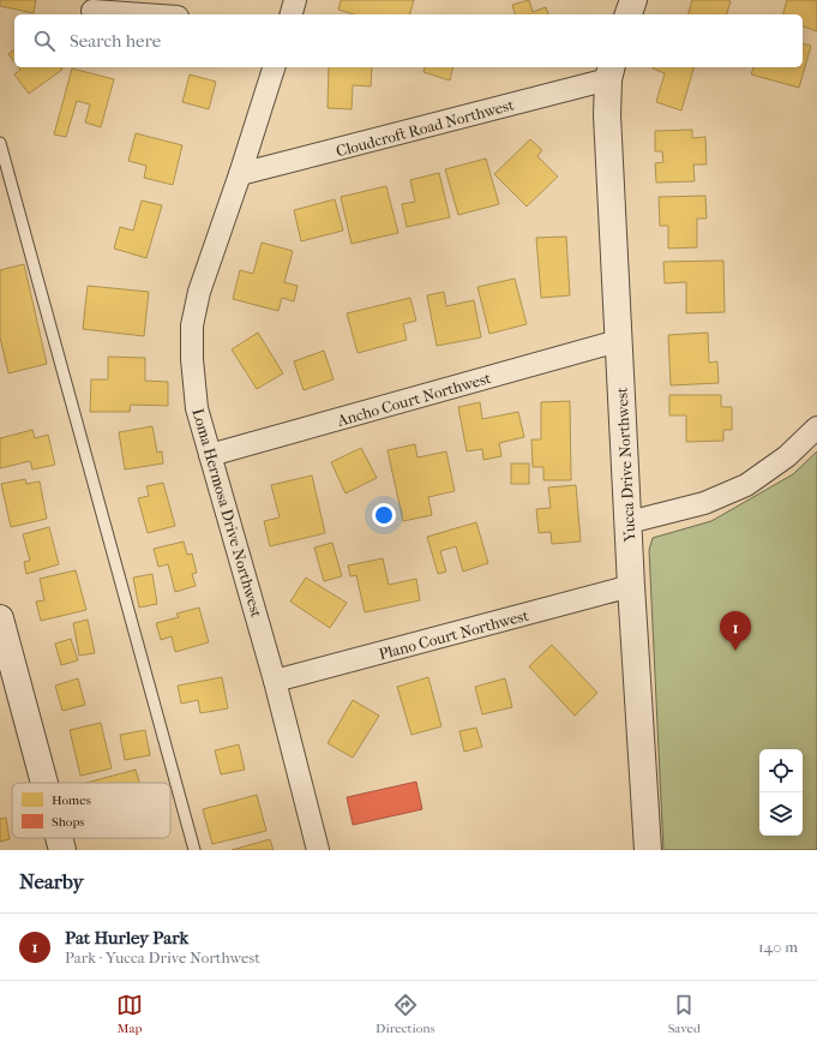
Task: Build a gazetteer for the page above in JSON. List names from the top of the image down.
{
  "streets": {
    "street": [
      "Cloudcroft Road Northwest",
      "Ancho Court Northwest",
      "Yucca Drive Northwest",
      "Loma Hermosa Drive Northwest",
      "Plano Court Northwest"
    ]
  },
  "crossings": [
    ["Cloudcroft Road Northwest", "Yucca Drive Northwest"],
    ["Cloudcroft Road Northwest", "Loma Hermosa Drive Northwest"],
    ["Ancho Court Northwest", "Yucca Drive Northwest"],
    ["Ancho Court Northwest", "Loma Hermosa Drive Northwest"],
    ["Yucca Drive Northwest", "Plano Court Northwest"],
    ["Loma Hermosa Drive Northwest", "Plano Court Northwest"]
  ],
  "legend": ["Homes", "Shops"],
  "page": {
    "search": "Search here",
    "pins": "1",
    "heading": "Nearby",
    "list": [
      {
        "mark": "1",
        "name": "Pat Hurley Park",
        "note": "Park · Yucca Drive Northwest",
        "value": "140 m"
      }
    ],
    "nav": ["Map", "Directions", "Saved"]
  }
}
